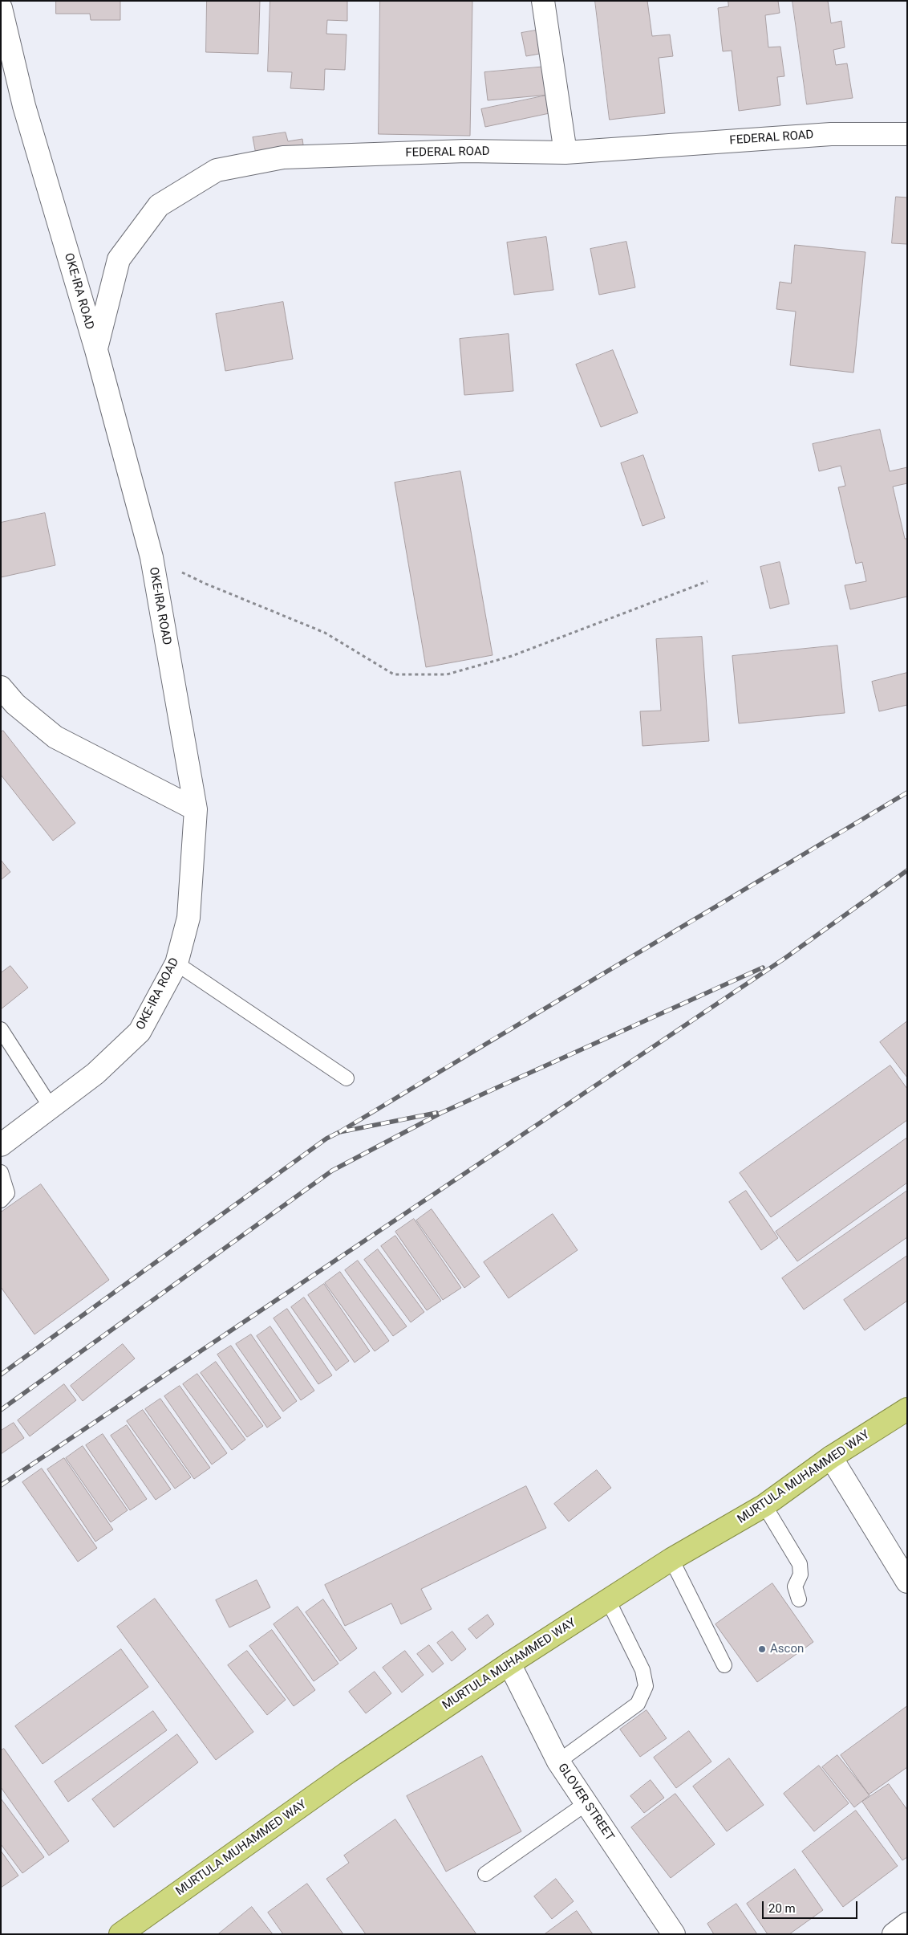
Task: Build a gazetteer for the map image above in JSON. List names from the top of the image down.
{
  "streets": {
    "highway": ["MURTULA MUHAMMED WAY"],
    "street": ["FEDERAL ROAD", "OKE-IRA ROAD", "GLOVER STREET"]
  },
  "crossings": [
    ["FEDERAL ROAD", "OKE-IRA ROAD"],
    ["MURTULA MUHAMMED WAY", "GLOVER STREET"]
  ],
  "places": ["Ascon"],
  "scale_bar": "20 m"
}
